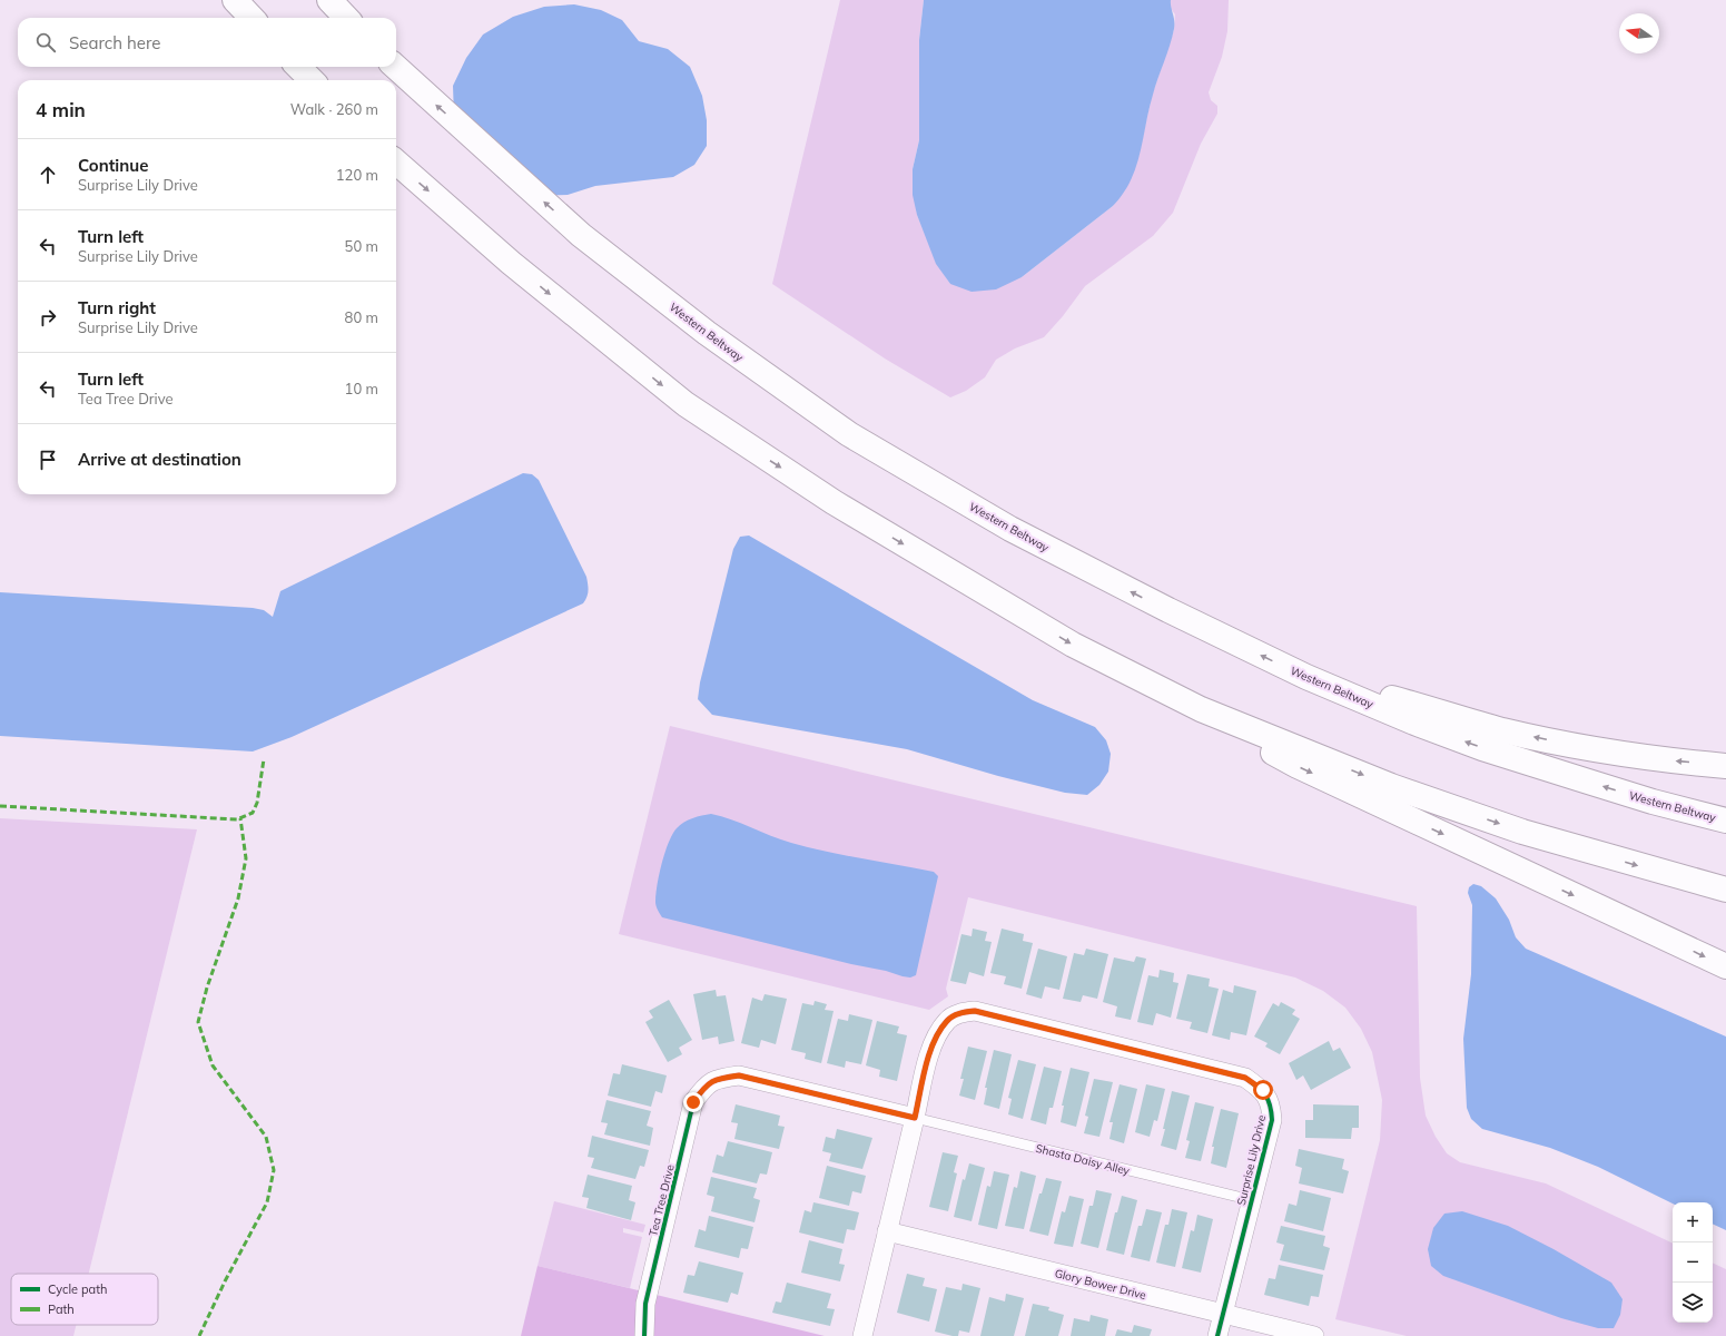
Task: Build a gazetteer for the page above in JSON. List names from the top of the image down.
{
  "streets": {
    "highway": ["Western Beltway"],
    "street": ["Surprise Lily Drive", "Tea Tree Drive", "Glory Bower Drive"],
    "lane": ["Shasta Daisy Alley"]
  },
  "crossings": [
    ["Shasta Daisy Alley", "Surprise Lily Drive"],
    ["Shasta Daisy Alley", "Tea Tree Drive"],
    ["Surprise Lily Drive", "Tea Tree Drive"],
    ["Surprise Lily Drive", "Glory Bower Drive"]
  ],
  "legend": ["Cycle path", "Path"],
  "north": "left",
  "page": {
    "search": "Search here",
    "heading": ["4 min", "Walk · 260 m"],
    "list": [
      ["Continue", "Surprise Lily Drive", "120 m"],
      ["Turn left", "Surprise Lily Drive", "50 m"],
      ["Turn right", "Surprise Lily Drive", "80 m"],
      ["Turn left", "Tea Tree Drive", "10 m"],
      "Arrive at destination"
    ],
    "map_buttons": ["+", "−"]
  }
}
